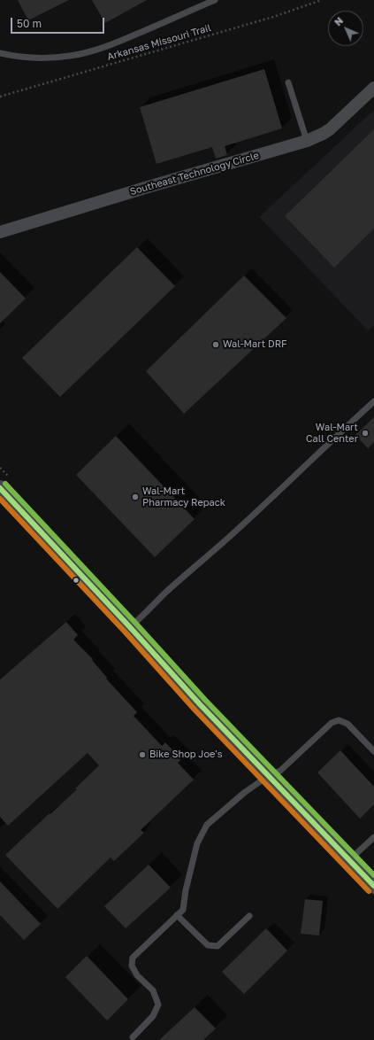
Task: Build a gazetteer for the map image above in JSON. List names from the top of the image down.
{
  "streets": {
    "street": ["Southeast Technology Circle"],
    "path": ["Arkansas Missouri Trail"]
  },
  "places": [
    "Wal-Mart DRF",
    "Wal-Mart Call Center",
    "Wal-Mart Pharmacy Repack",
    "Bike Shop Joe's"
  ],
  "scale_bar": "50 m",
  "north": "top left"
}
